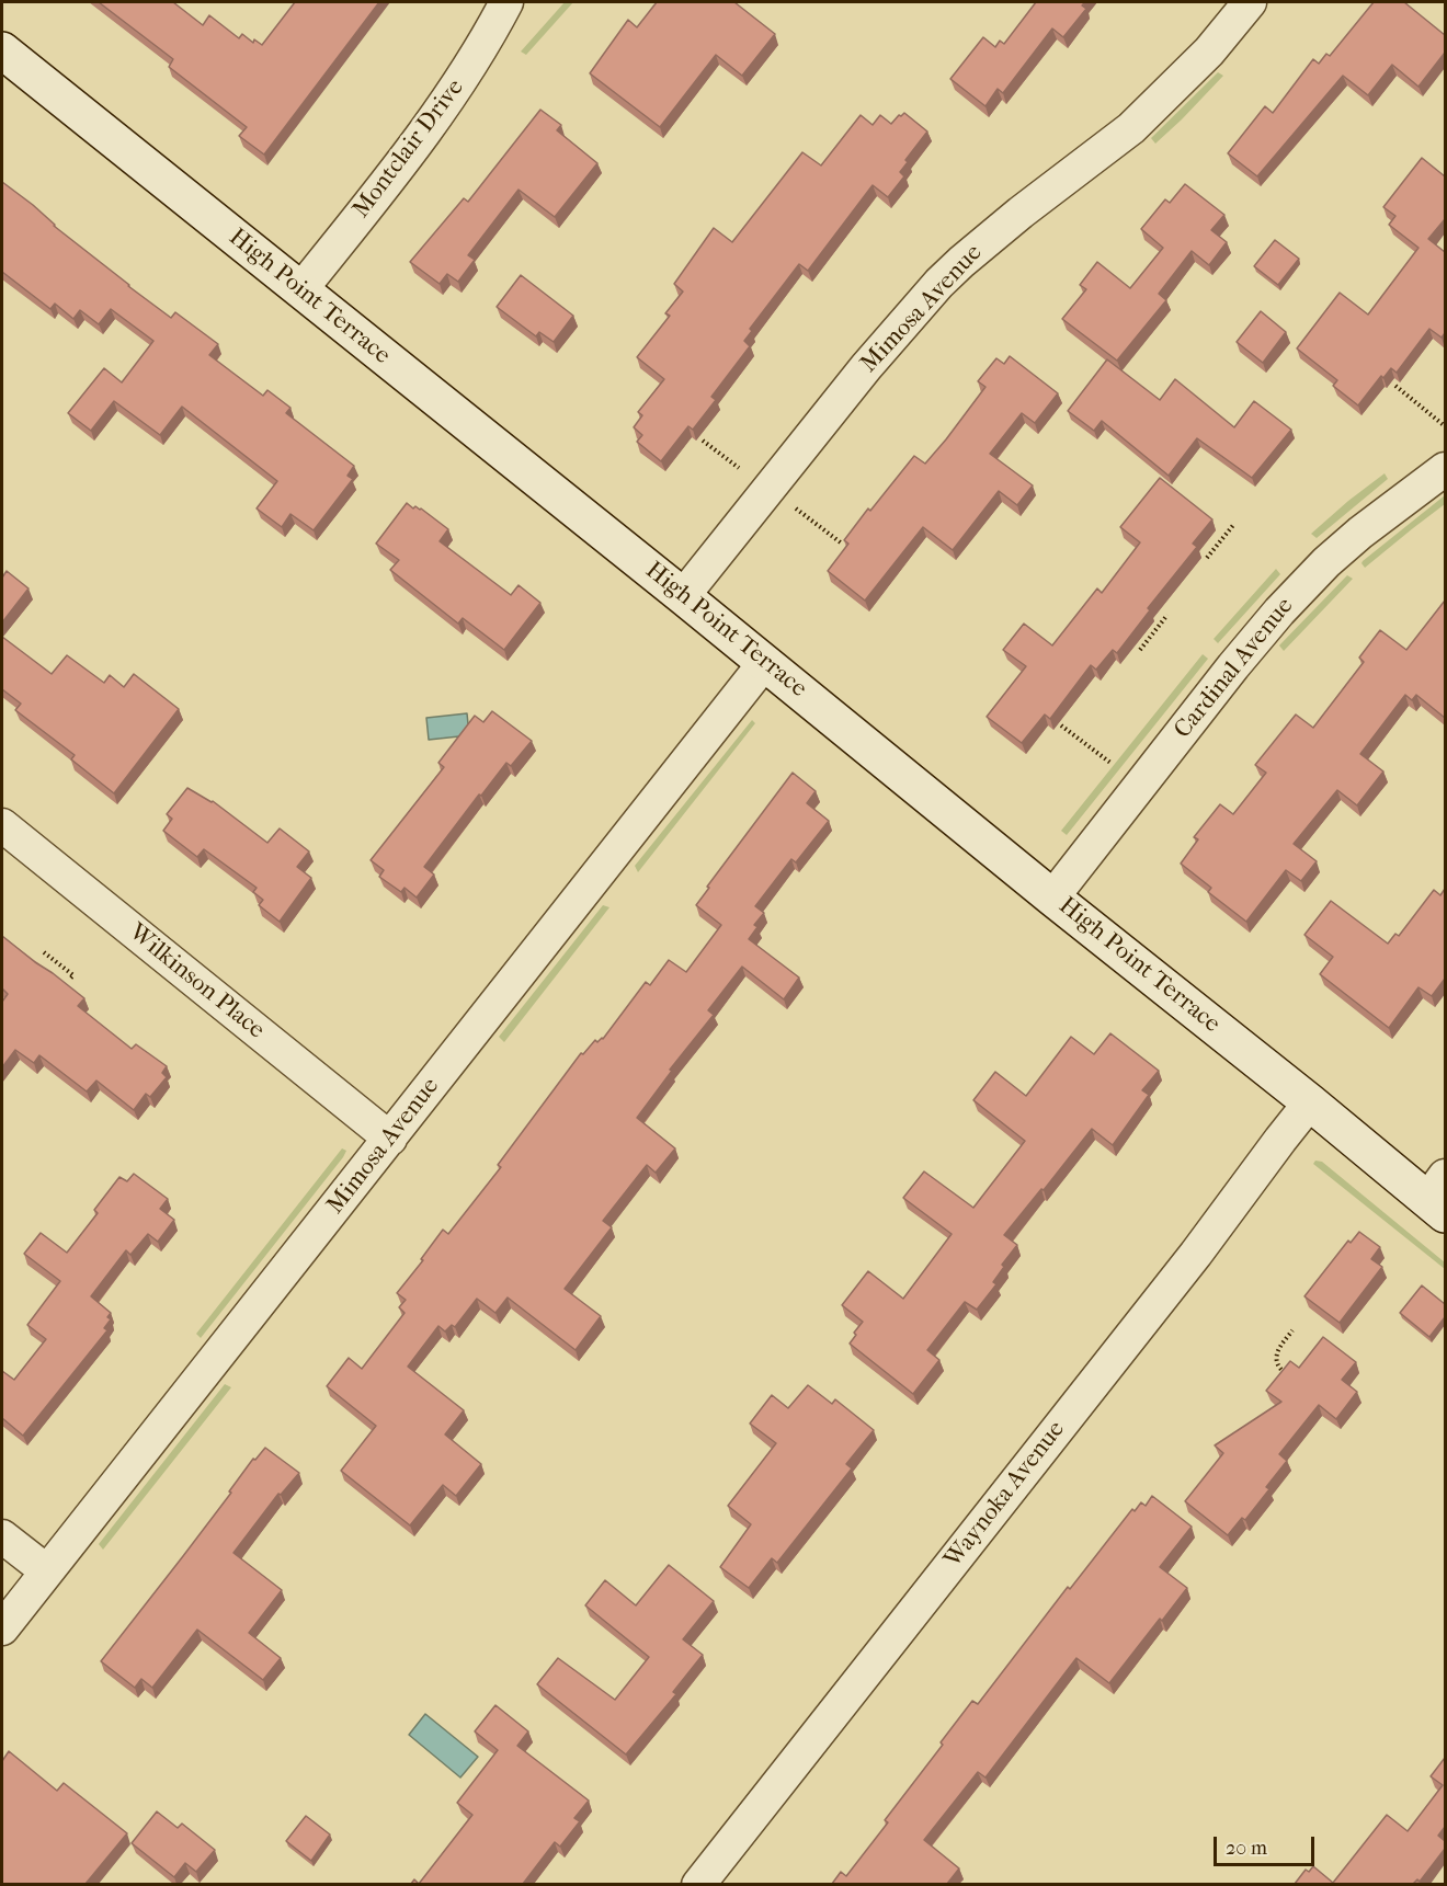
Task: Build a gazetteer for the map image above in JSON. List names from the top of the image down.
{
  "streets": {
    "street": [
      "Montclair Drive",
      "High Point Terrace",
      "Mimosa Avenue",
      "Cardinal Avenue",
      "Wilkinson Place",
      "Waynoka Avenue"
    ]
  },
  "crossings": [
    ["Montclair Drive", "High Point Terrace"],
    ["High Point Terrace", "Mimosa Avenue"],
    ["High Point Terrace", "Cardinal Avenue"],
    ["High Point Terrace", "Waynoka Avenue"],
    ["Mimosa Avenue", "Wilkinson Place"]
  ],
  "scale_bar": "20 m"
}
